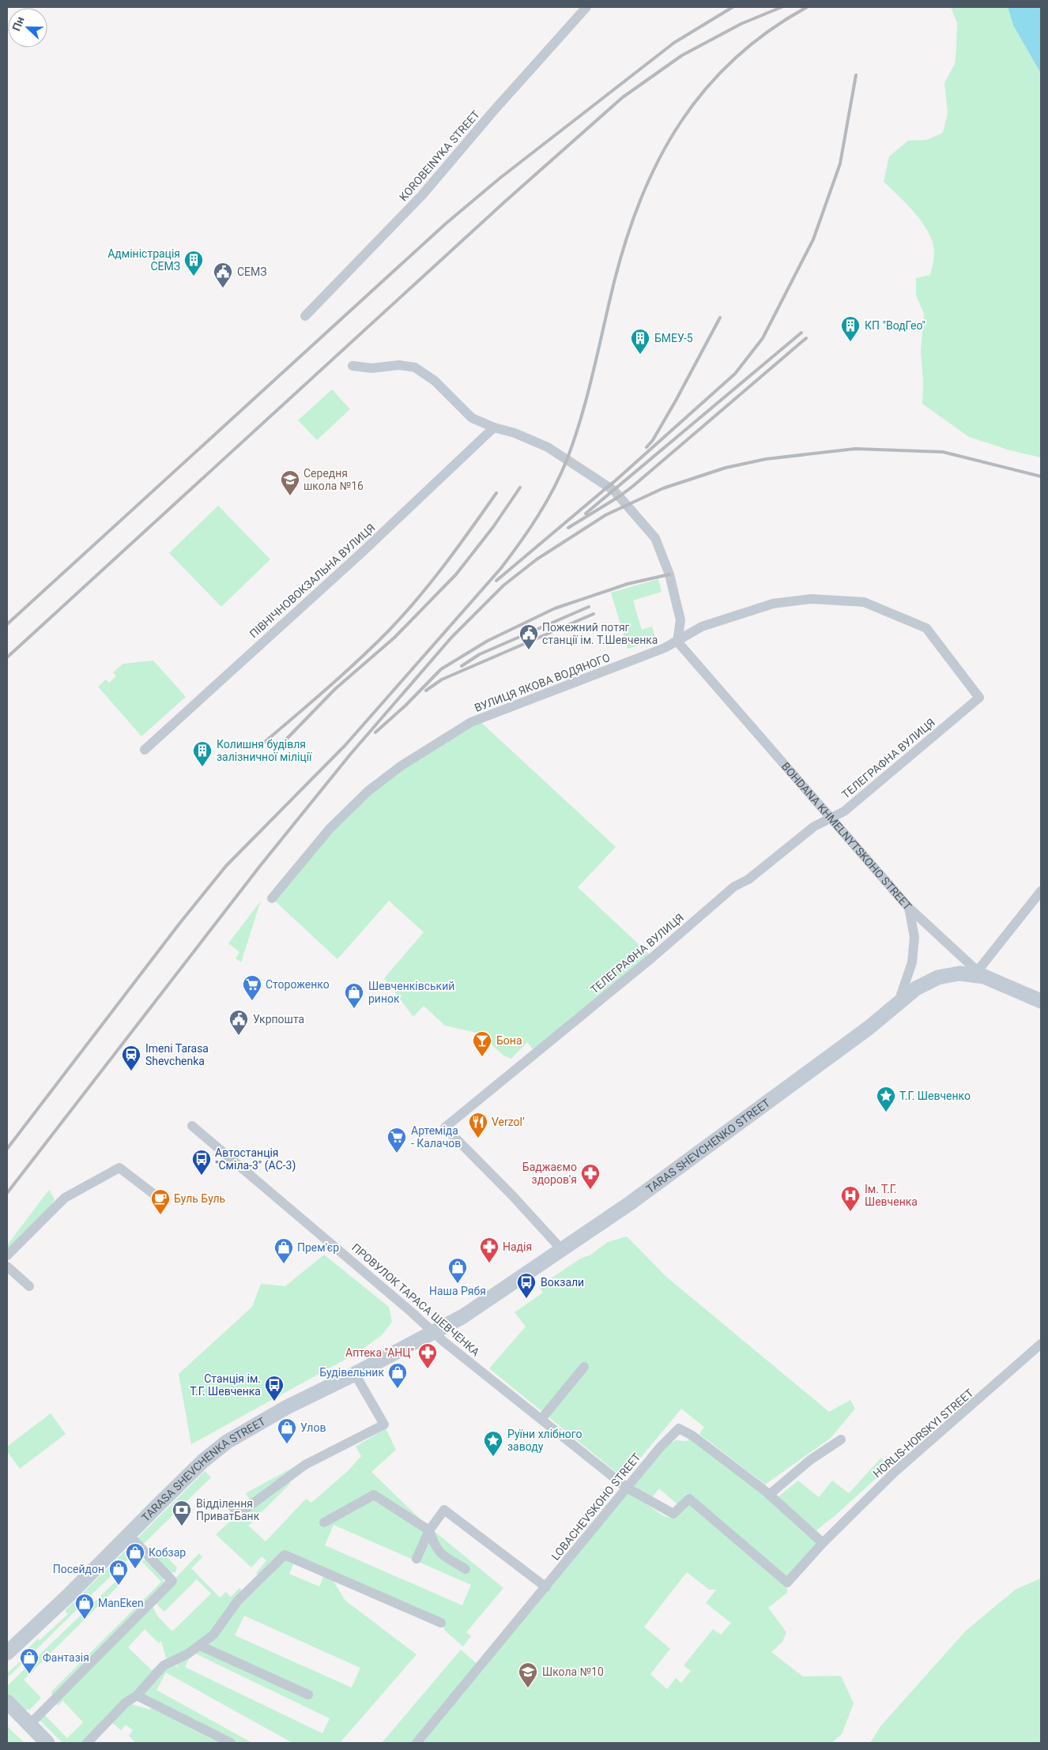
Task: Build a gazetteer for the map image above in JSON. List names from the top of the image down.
{
  "streets": {
    "main road": ["BOHDANA KHMELNYTSKOHO STREET", "TARAS SHEVCHENKO STREET", "TARASA SHEVCHENKA STREET"],
    "street": [
      "KOROBEINYKA STREET",
      "ПІВНІЧНОВОКЗАЛЬНА ВУЛИЦЯ",
      "ВУЛИЦЯ ЯКОВА ВОДЯНОГО",
      "ТЕЛЕГРАФНА ВУЛИЦЯ",
      "ПРОВУЛОК ТАРАСА ШЕВЧЕНКА",
      "HORLIS-HORSKYI STREET",
      "LOBACHEVSKOHO STREET"
    ]
  },
  "crossings": [
    ["ВУЛИЦЯ ЯКОВА ВОДЯНОГО", "ТЕЛЕГРАФНА ВУЛИЦЯ"],
    ["ВУЛИЦЯ ЯКОВА ВОДЯНОГО", "BOHDANA KHMELNYTSKOHO STREET"],
    ["ТЕЛЕГРАФНА ВУЛИЦЯ", "BOHDANA KHMELNYTSKOHO STREET"],
    ["ТЕЛЕГРАФНА ВУЛИЦЯ", "TARAS SHEVCHENKO STREET"],
    ["BOHDANA KHMELNYTSKOHO STREET", "TARAS SHEVCHENKO STREET"],
    ["TARAS SHEVCHENKO STREET", "ПРОВУЛОК ТАРАСА ШЕВЧЕНКА"],
    ["TARAS SHEVCHENKO STREET", "TARASA SHEVCHENKA STREET"],
    ["ПРОВУЛОК ТАРАСА ШЕВЧЕНКА", "HORLIS-HORSKYI STREET"],
    ["ПРОВУЛОК ТАРАСА ШЕВЧЕНКА", "TARASA SHEVCHENKA STREET"],
    ["ПРОВУЛОК ТАРАСА ШЕВЧЕНКА", "LOBACHEVSKOHO STREET"],
    ["HORLIS-HORSKYI STREET", "LOBACHEVSKOHO STREET"]
  ],
  "places": {
    "building": [
      "Адміністрація СЕМЗ",
      "КП \"ВодГео\"",
      "БМЕУ-5",
      "Колишня будівля залізничної міліції"
    ],
    "public building": ["СЕМЗ", "Пожежний потяг станції ім. Т.Шевченка", "Укрпошта"],
    "school or university": ["Середня школа №16", "Школа №10"],
    "supermarket": ["Стороженко", "Артеміда - Калачов"],
    "shop": [
      "Шевченківський ринок",
      "Прем'єр",
      "Наша Рябя",
      "Будiвельник",
      "Улов",
      "Кобзар",
      "Посейдон",
      "ManEken",
      "Фантазiя"
    ],
    "bar": ["Бона"],
    "station": ["Imeni Tarasa Shevchenka"],
    "place": ["Т.Г. Шевченко", "Руїни хлібного заводу"],
    "restaurant": ["Verzol’"],
    "bus stop": ["Автостанція \"Сміла-3\" (АС-3)", "Вокзали", "Станція ім. Т.Г. Шевченка"],
    "pharmacy": ["Баджаємо здоров'я", "Надія", "Аптека \"АНЦ\""],
    "hospital": ["Ім. Т.Г. Шевченка"],
    "cafe": ["Буль Буль"],
    "bank": ["Відділення ПриватБанк"]
  },
  "north": "left"
}
